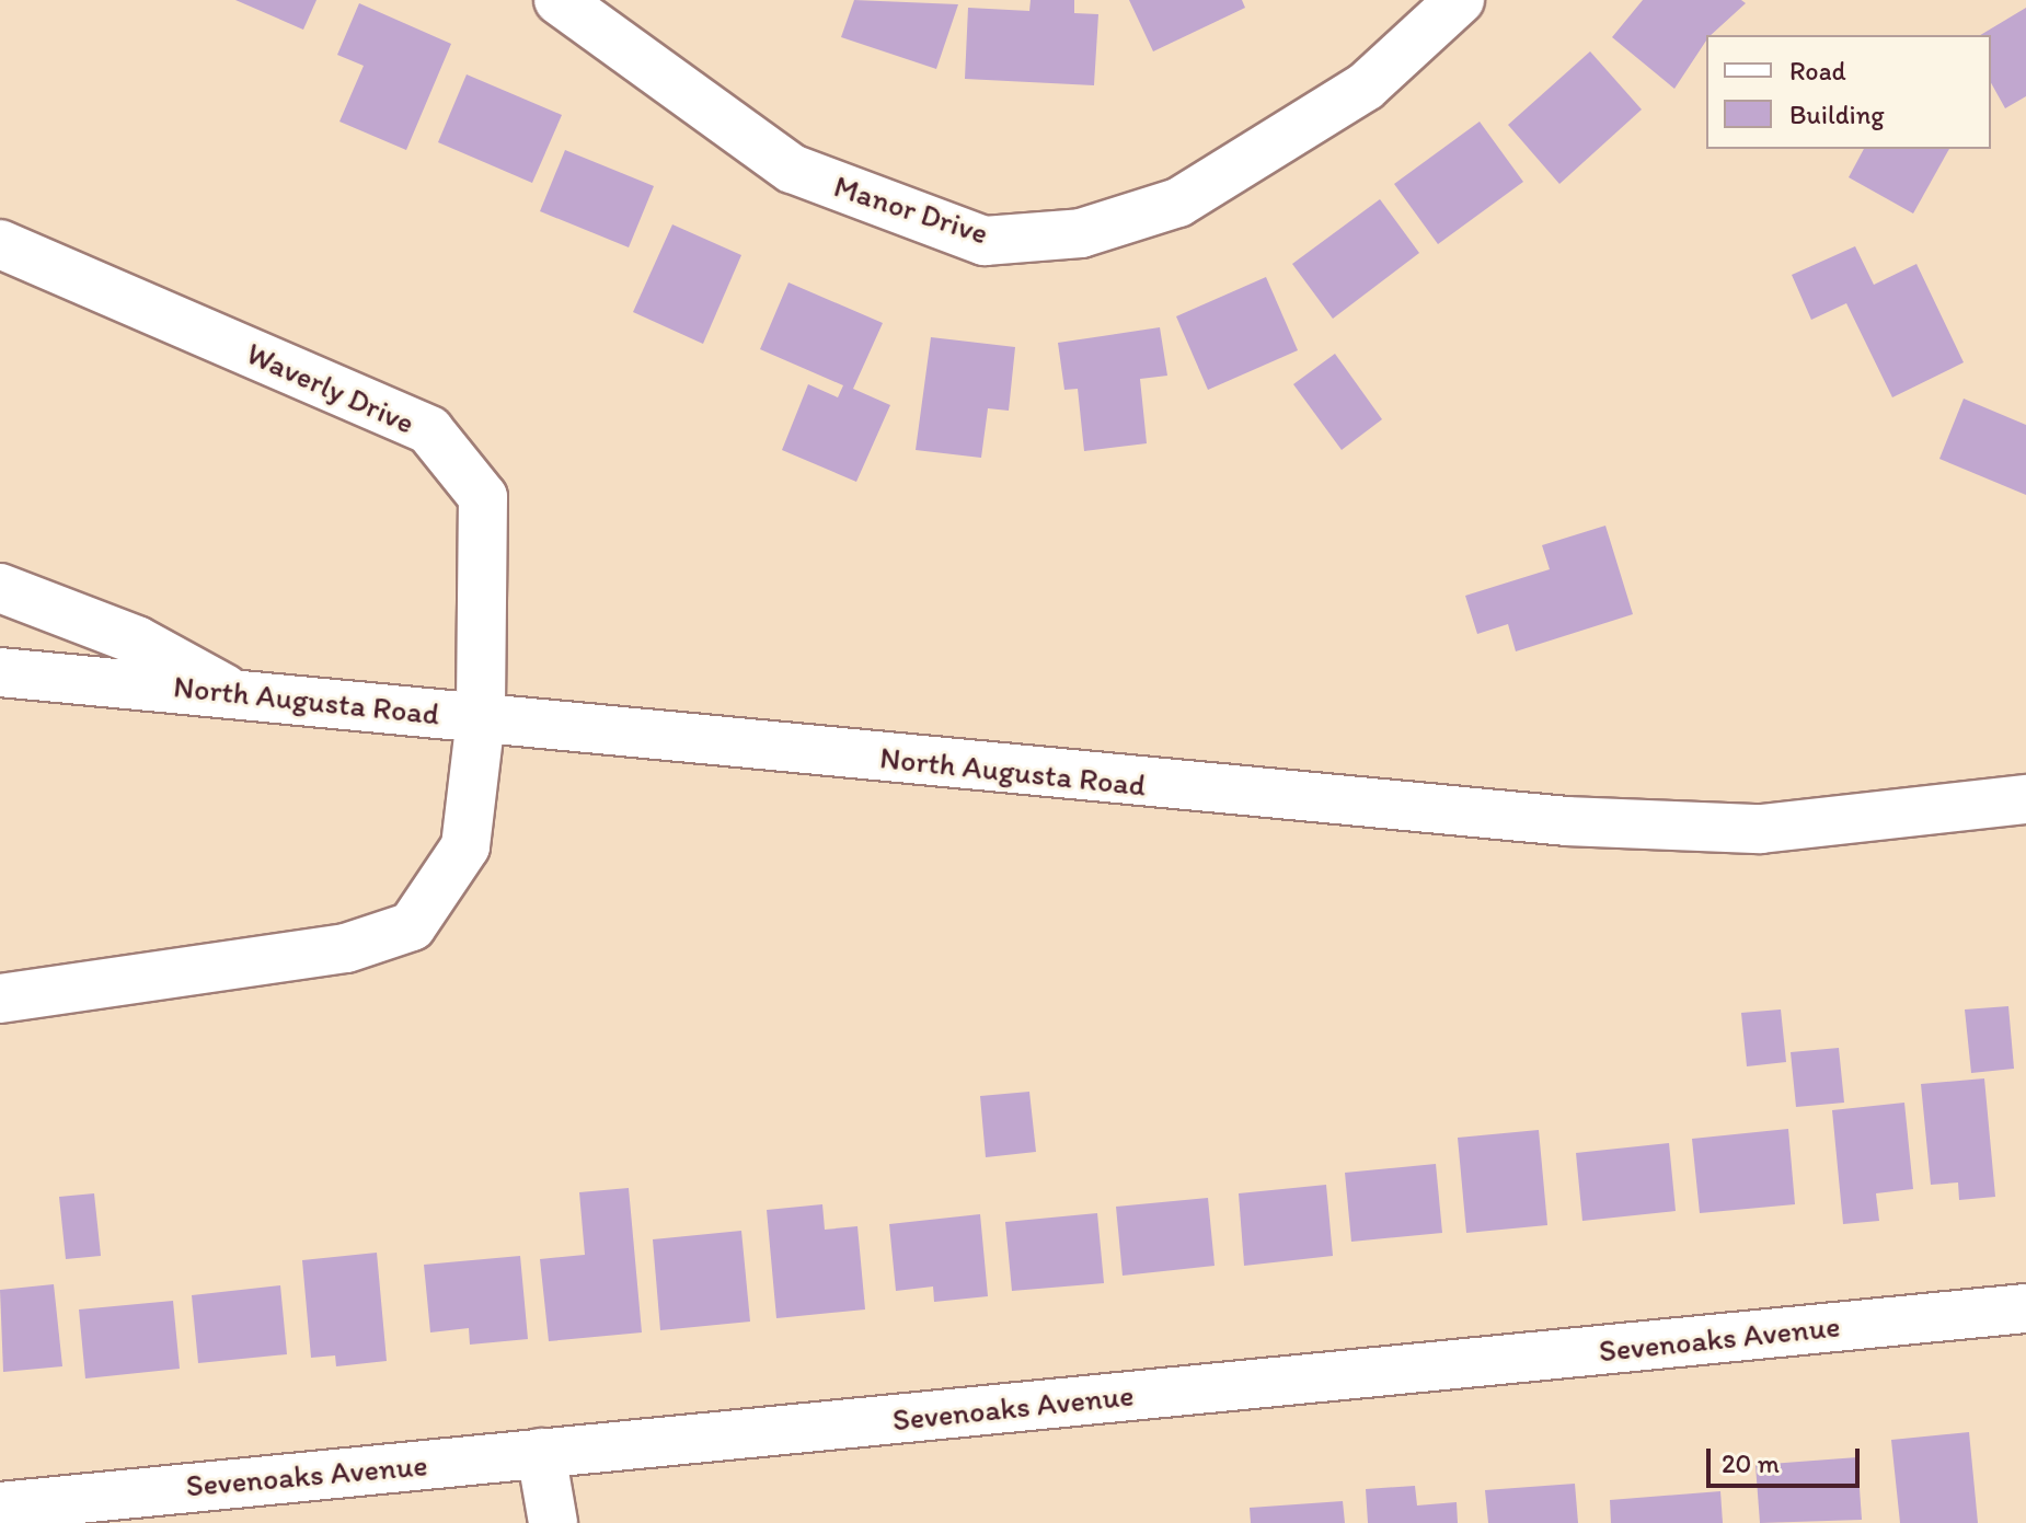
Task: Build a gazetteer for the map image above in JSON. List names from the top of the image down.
{
  "streets": {
    "main road": [
      "Manor Drive",
      "Waverly Drive",
      "North Augusta Road",
      "Sevenoaks Avenue"
    ]
  },
  "crossings": [
    ["Waverly Drive", "North Augusta Road"]
  ],
  "legend": ["Road", "Building"],
  "scale_bar": "20 m"
}
